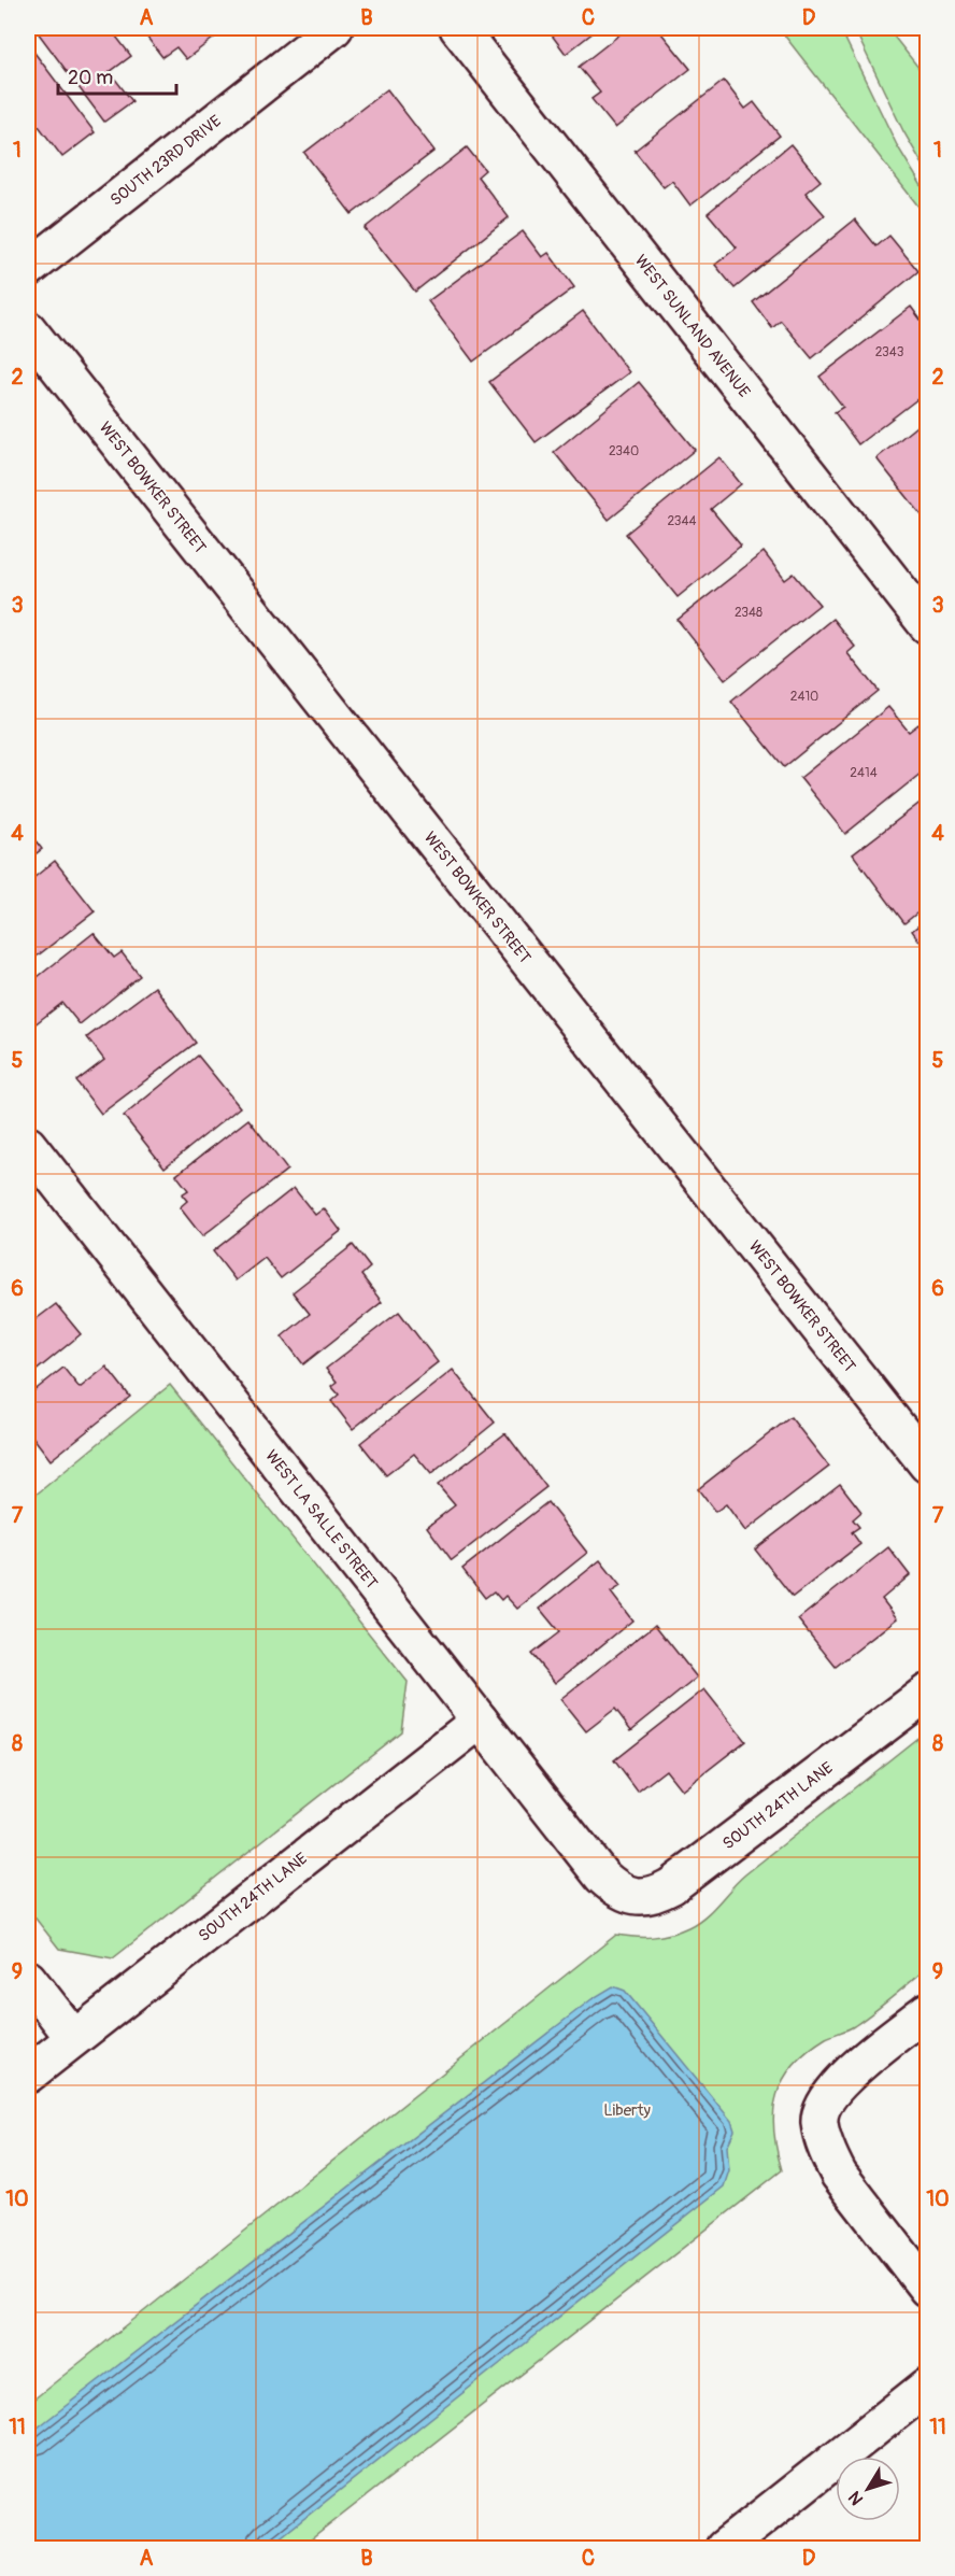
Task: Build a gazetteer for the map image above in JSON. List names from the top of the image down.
{
  "streets": {
    "street": [
      "SOUTH 23RD DRIVE",
      "WEST SUNLAND AVENUE",
      "WEST BOWKER STREET",
      "WEST LA SALLE STREET",
      "SOUTH 24TH LANE"
    ]
  },
  "crossings": [
    ["WEST LA SALLE STREET", "SOUTH 24TH LANE"]
  ],
  "parks": ["Liberty"],
  "house_numbers": [
    "2343",
    "2340",
    "2344",
    "2348",
    "2410",
    "2414"
  ],
  "scale_bar": "20 m",
  "north": "bottom left",
  "grid": {
    "columns": [
      "A",
      "B",
      "C",
      "D"
    ],
    "rows": [
      "1",
      "2",
      "3",
      "4",
      "5",
      "6",
      "7",
      "8",
      "9",
      "10",
      "11"
    ]
  }
}
